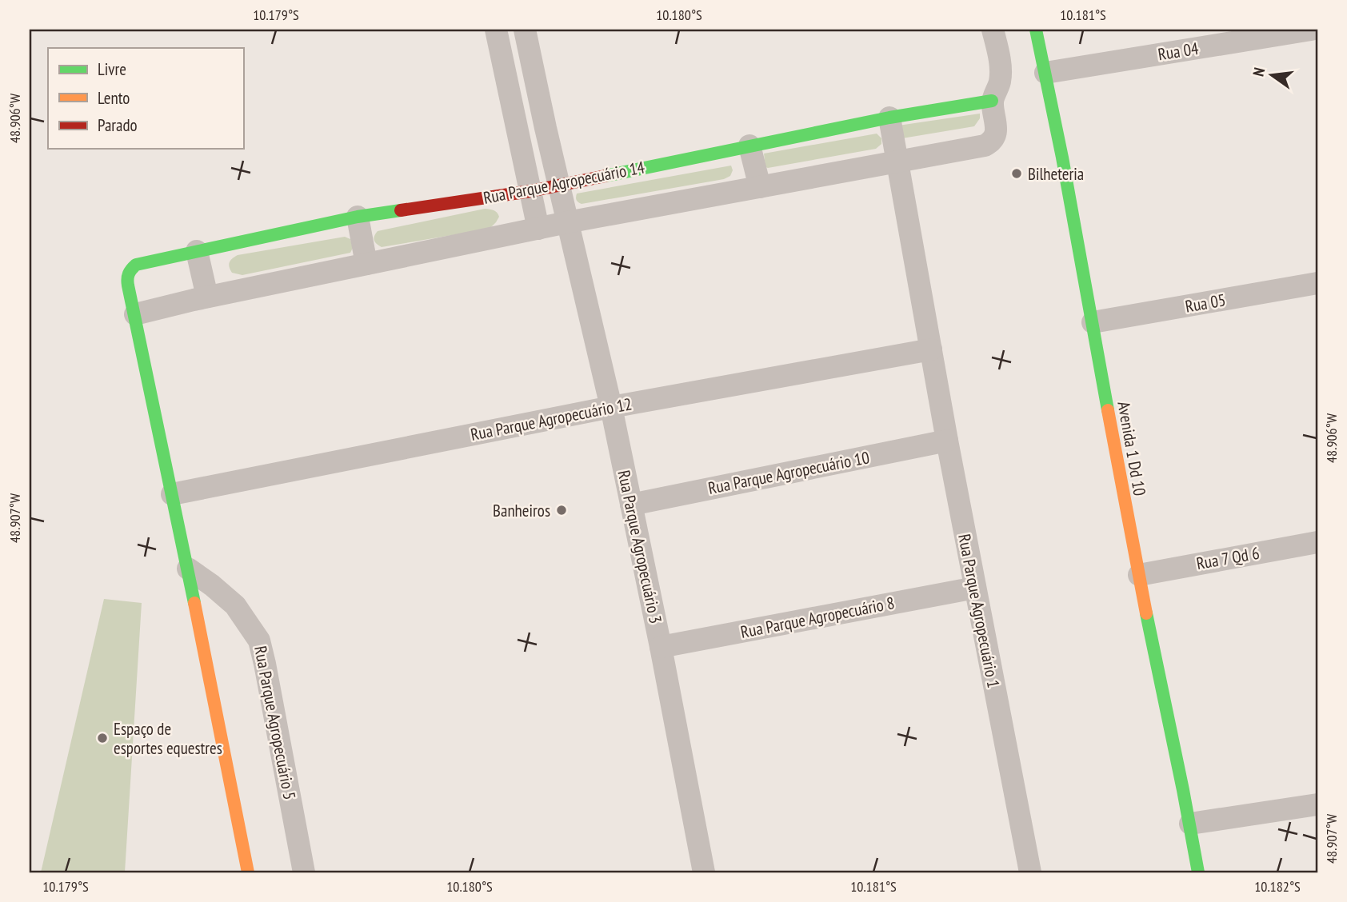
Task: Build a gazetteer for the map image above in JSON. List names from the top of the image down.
{
  "streets": {
    "street": [
      "Rua 04",
      "Rua Parque Agropecuário 14",
      "Rua 05",
      "Rua Parque Agropecuário 12",
      "Avenida 1 Dd 10",
      "Rua Parque Agropecuário 10",
      "Rua Parque Agropecuário 3",
      "Rua 7 Qd 6",
      "Rua Parque Agropecuário 1",
      "Rua Parque Agropecuário 8",
      "Rua Parque Agropecuário 5"
    ]
  },
  "crossings": [
    ["Rua 04", "Avenida 1 Dd 10"],
    ["Rua Parque Agropecuário 14", "Rua Parque Agropecuário 3"],
    ["Rua Parque Agropecuário 14", "Rua Parque Agropecuário 1"],
    ["Rua 05", "Avenida 1 Dd 10"],
    ["Rua Parque Agropecuário 12", "Rua Parque Agropecuário 3"],
    ["Rua Parque Agropecuário 12", "Rua Parque Agropecuário 1"],
    ["Avenida 1 Dd 10", "Rua 7 Qd 6"],
    ["Rua Parque Agropecuário 10", "Rua Parque Agropecuário 3"],
    ["Rua Parque Agropecuário 10", "Rua Parque Agropecuário 1"],
    ["Rua Parque Agropecuário 3", "Rua Parque Agropecuário 8"],
    ["Rua Parque Agropecuário 1", "Rua Parque Agropecuário 8"]
  ],
  "places": ["Bilheteria", "Banheiros", "Espaço de esportes equestres"],
  "legend": ["Livre", "Lento", "Parado"],
  "north": "left",
  "coordinates": [
    "10.179°S",
    "10.180°S",
    "10.181°S",
    "48.906°W",
    "48.907°W",
    "10.182°S"
  ]
}
